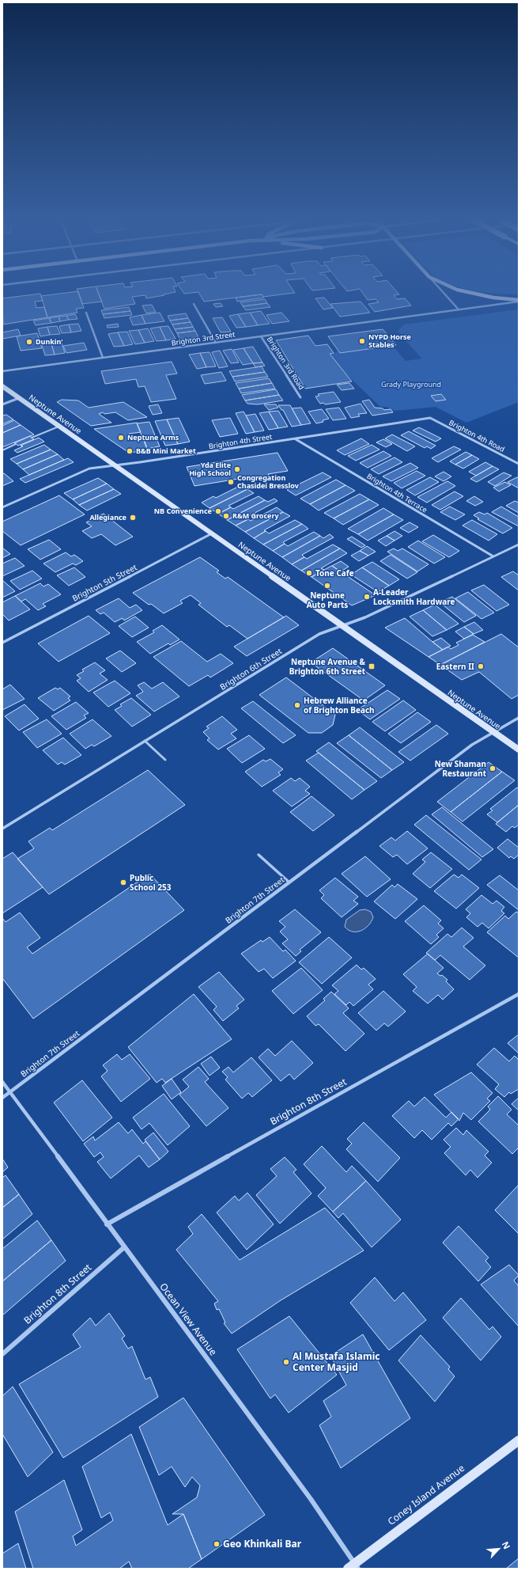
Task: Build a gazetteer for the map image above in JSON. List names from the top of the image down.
{
  "streets": {
    "main road": ["Neptune Avenue", "Coney Island Avenue"],
    "street": [
      "Brighton 3rd Street",
      "Brighton 3rd Road",
      "Brighton 4th Road",
      "Brighton 4th Street",
      "Brighton 4th Terrace",
      "Brighton 5th Street",
      "Brighton 6th Street",
      "Brighton 7th Street",
      "Brighton 8th Street",
      "Ocean View Avenue"
    ]
  },
  "crossings": [
    ["Brighton 3rd Street", "Brighton 3rd Road"],
    ["Neptune Avenue", "Brighton 4th Street"],
    ["Neptune Avenue", "Brighton 5th Street"],
    ["Neptune Avenue", "Brighton 6th Street"],
    ["Neptune Avenue", "Brighton 7th Street"],
    ["Brighton 4th Road", "Brighton 4th Street"],
    ["Brighton 4th Street", "Brighton 4th Terrace"],
    ["Brighton 4th Terrace", "Brighton 6th Street"],
    ["Brighton 7th Street", "Ocean View Avenue"],
    ["Brighton 8th Street", "Ocean View Avenue"],
    ["Ocean View Avenue", "Coney Island Avenue"]
  ],
  "parks": ["Grady Playground"],
  "places": {
    "other": [
      "NYPD Horse Stables",
      "Dunkin'",
      "Neptune Arms",
      "B&B Mini Market",
      "Yda Elite High School",
      "Congregation Chasidei Bresslov",
      "NB Convenience",
      "R&M Grocery",
      "Allegiance",
      "Tone Cafe",
      "Neptune Auto Parts",
      "A-Leader Locksmith Hardware",
      "Eastern II",
      "Hebrew Alliance of Brighton Beach",
      "New Shaman Restaurant",
      "Public School 253",
      "Al Mustafa Islamic Center Masjid",
      "Geo Khinkali Bar"
    ],
    "transit": ["Neptune Avenue & Brighton 6th Street"]
  },
  "north": "top right"
}
